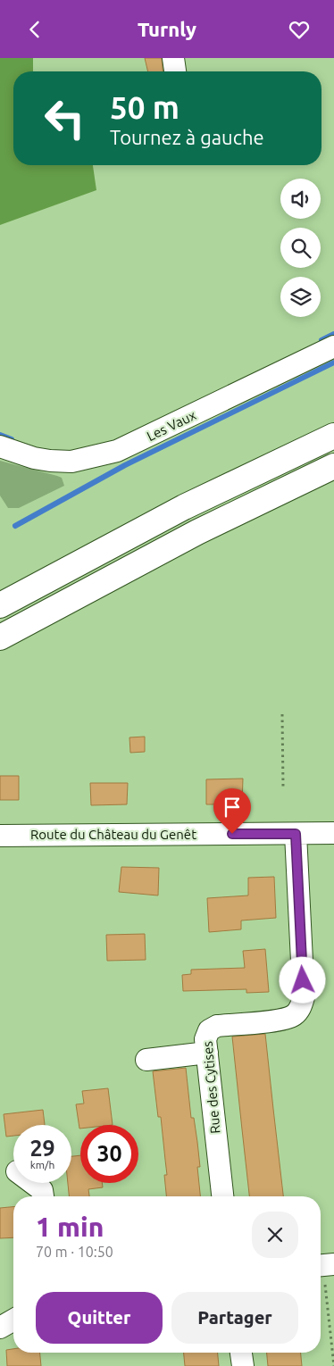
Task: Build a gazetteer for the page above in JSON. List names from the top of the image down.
{
  "streets": {
    "street": ["Les Vaux", "Route du Château du Genêt", "Rue des Cytises"]
  },
  "crossings": [
    ["Route du Château du Genêt", "Rue des Cytises"]
  ],
  "page": {
    "header": "Turnly",
    "turn": ["50 m", "Tournez à gauche"],
    "speed": "29 km/h",
    "limit": "30",
    "heading": ["1 min", "70 m · 10:50"],
    "buttons": ["Quitter", "Partager"]
  }
}
